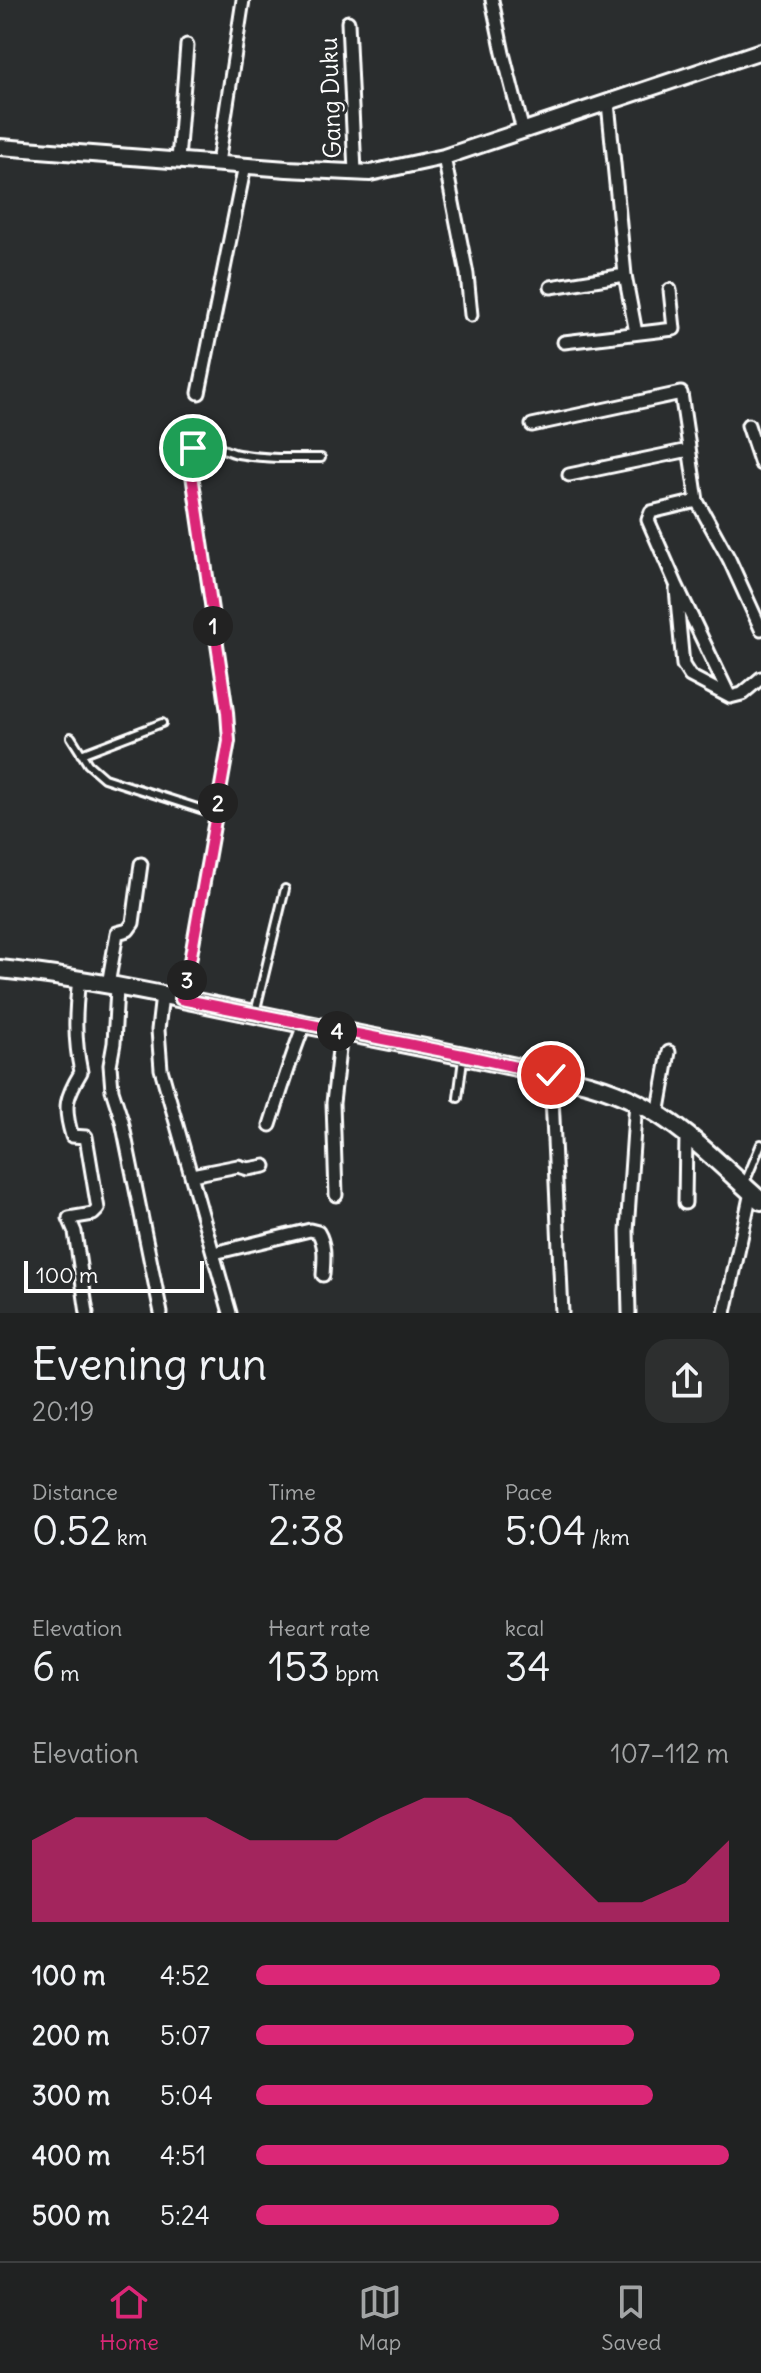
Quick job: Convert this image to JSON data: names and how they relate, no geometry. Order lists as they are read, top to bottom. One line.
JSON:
{"streets":{"street":["Gang Duku"]},"scale_bar":"100 m","page":{"pins":["1","2","3","4"],"scale":"100 m","heading":["Evening run","20:19"],"stats":[["Distance","0.52 km"],["Time","2:38"],["Pace","5:04 /km"],["Elevation","6 m"],["Heart rate","153 bpm"],["kcal","34"]],"chart":["Elevation","107–112 m"],"list":[{"name":"100 m","note":"4:52"},{"name":"200 m","note":"5:07"},{"name":"300 m","note":"5:04"},{"name":"400 m","note":"4:51"},{"name":"500 m","note":"5:24"}],"tabs":["Home","Map","Saved"]}}
